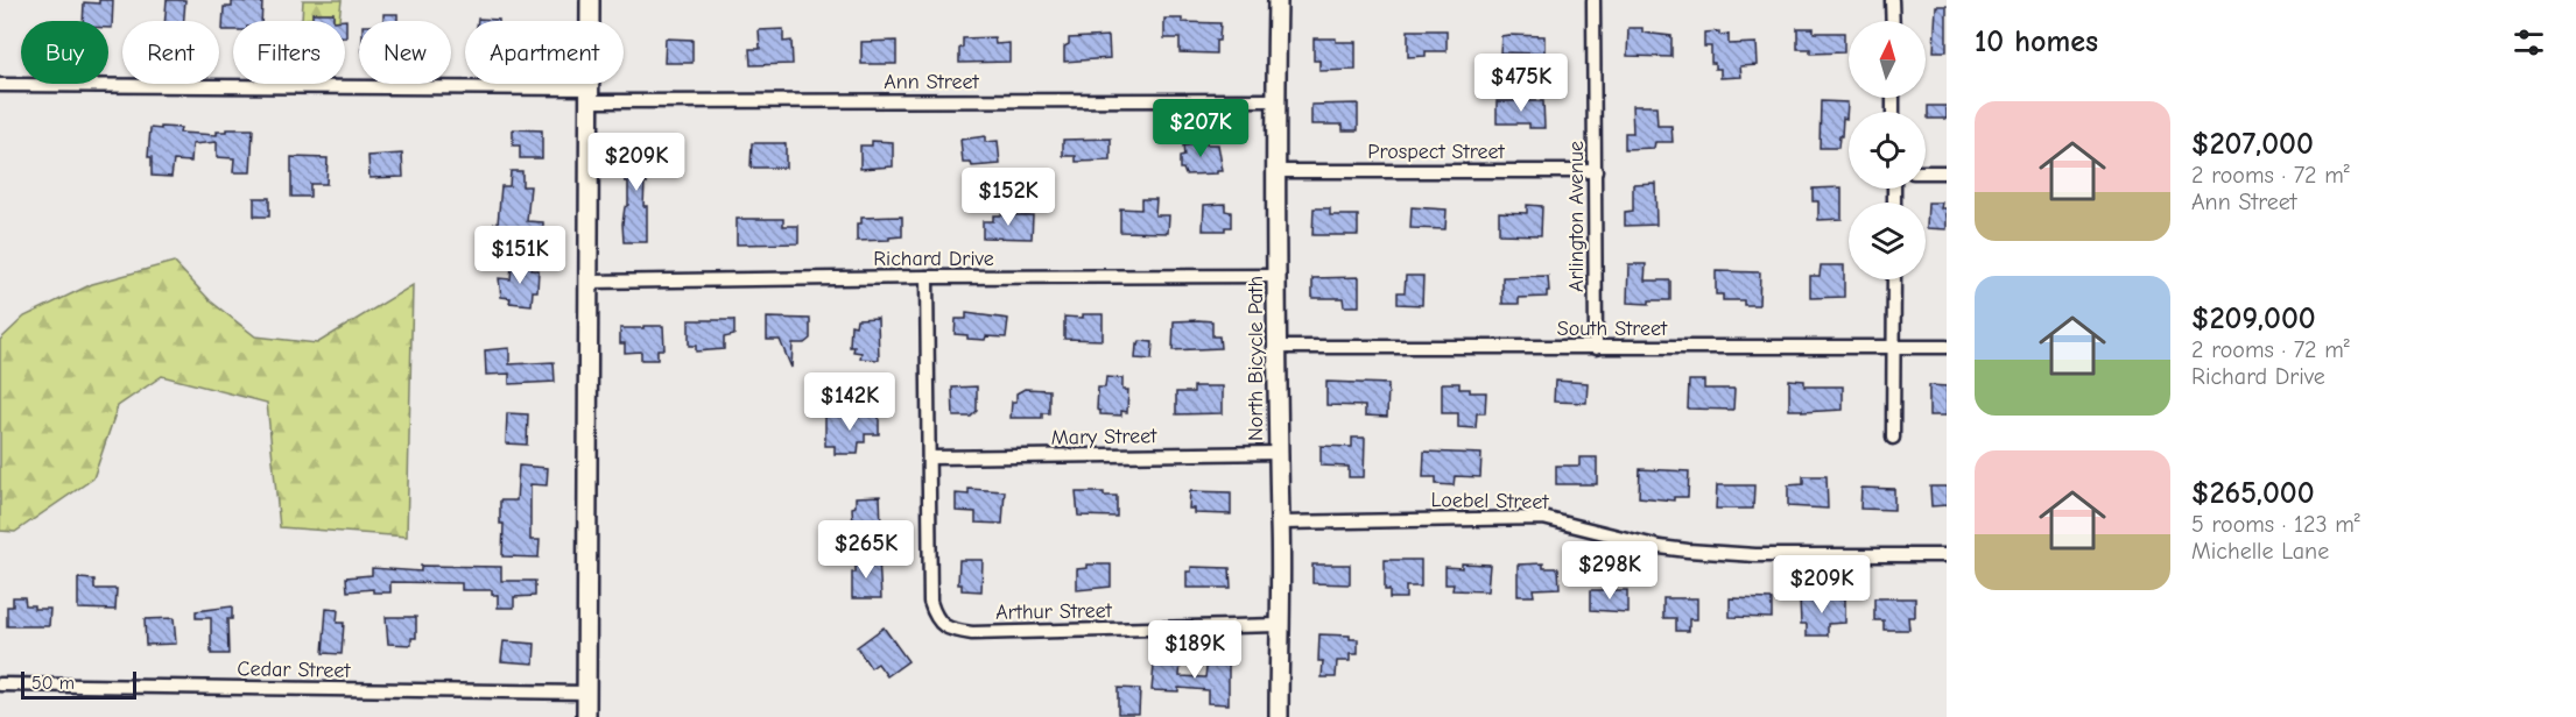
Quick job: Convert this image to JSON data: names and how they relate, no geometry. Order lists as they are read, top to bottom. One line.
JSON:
{"streets":{"street":["Ann Street","Prospect Street","Arlington Avenue","Richard Drive","South Street","North Bicycle Path","Mary Street","Loebel Street","Arthur Street","Cedar Street"]},"crossings":[["Ann Street","North Bicycle Path"],["Prospect Street","Arlington Avenue"],["Prospect Street","North Bicycle Path"],["Arlington Avenue","South Street"],["Richard Drive","North Bicycle Path"],["South Street","North Bicycle Path"],["North Bicycle Path","Mary Street"],["North Bicycle Path","Loebel Street"],["North Bicycle Path","Arthur Street"],["Mary Street","Arthur Street"]],"scale_bar":"50 m","north":"top","page":{"heading":"10 homes","chip":["Buy","Rent","Filters","New","Apartment"],"price":["$475K","$207K","$209K","$152K","$151K","$142K","$265K","$298K","$209K","$189K"],"list":[{"name":"$207,000","note":"2 rooms · 72 m² · Ann Street"},{"name":"$209,000","note":"2 rooms · 72 m² · Richard Drive"},{"name":"$265,000","note":"5 rooms · 123 m² · Michelle Lane"}],"scale":"50 m"}}
